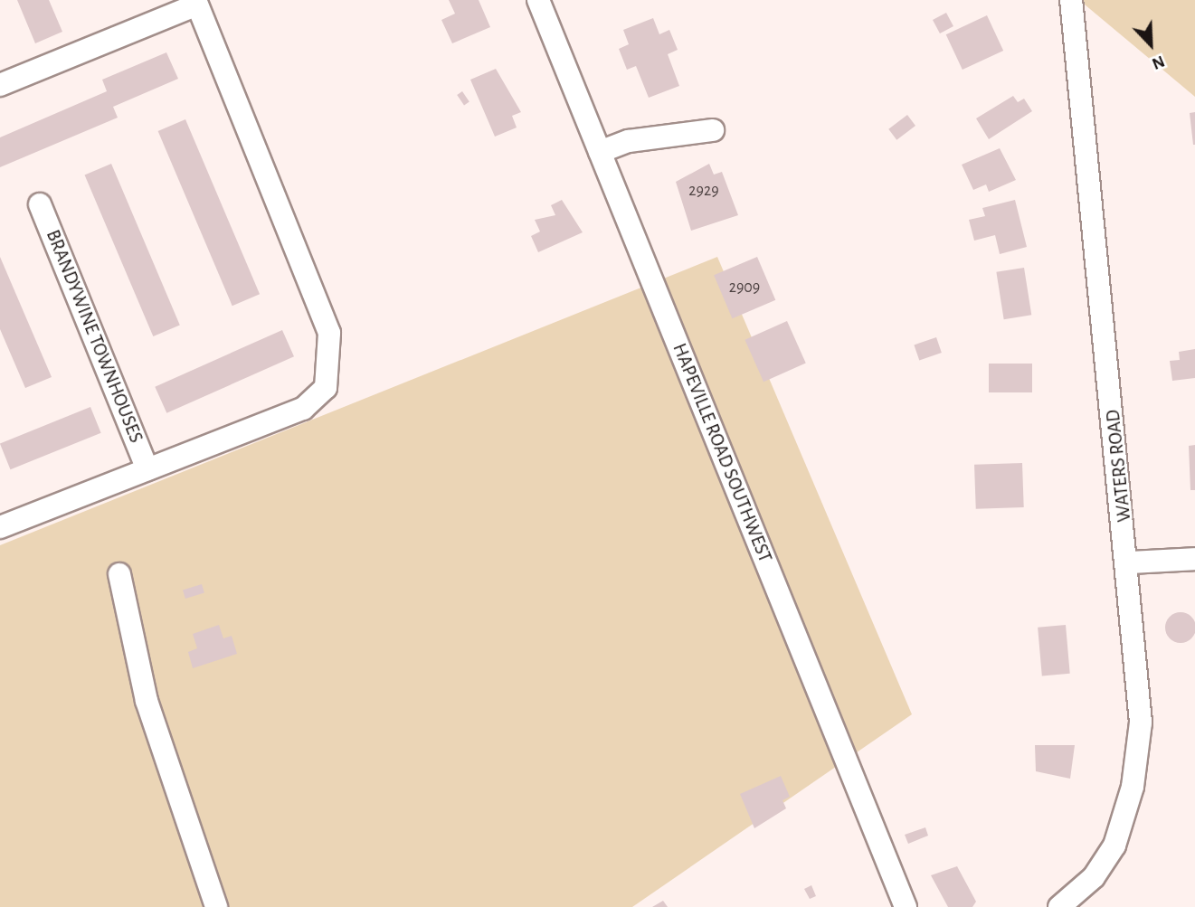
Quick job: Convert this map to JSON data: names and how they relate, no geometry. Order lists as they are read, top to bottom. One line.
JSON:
{"streets":{"street":["BRANDYWINE TOWNHOUSES","HAPEVILLE ROAD SOUTHWEST","WATERS ROAD"]},"house_numbers":["2929","2909"],"north":"bottom right"}
